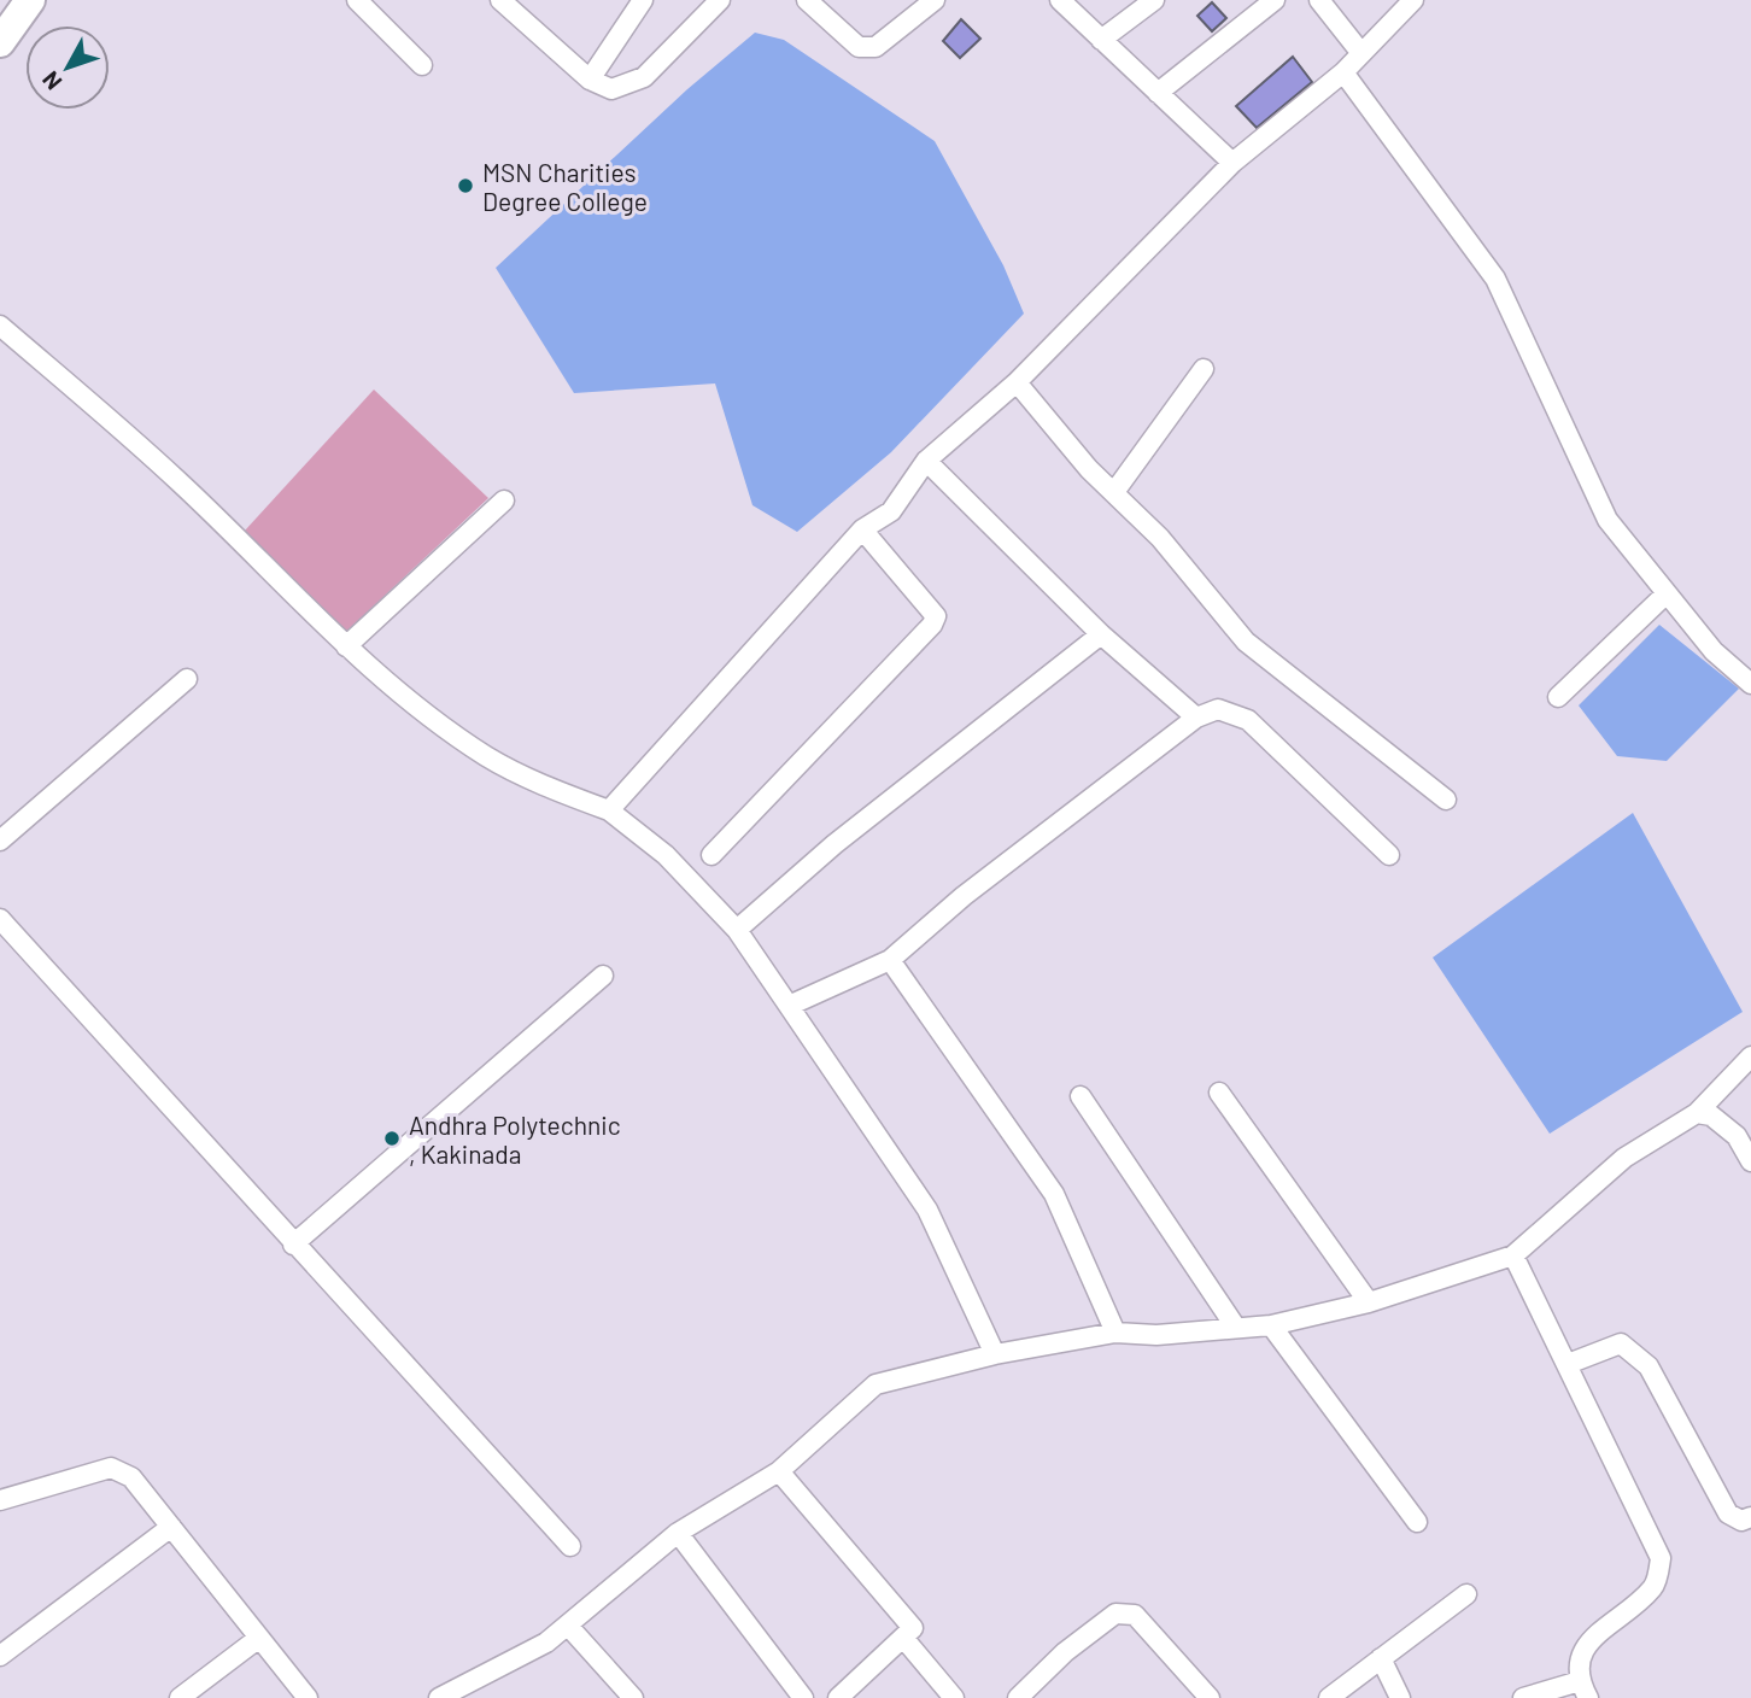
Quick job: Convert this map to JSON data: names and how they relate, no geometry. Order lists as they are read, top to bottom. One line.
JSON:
{"places":["MSN Charities Degree College","Andhra Polytechnic , Kakinada"],"north":"bottom left"}
